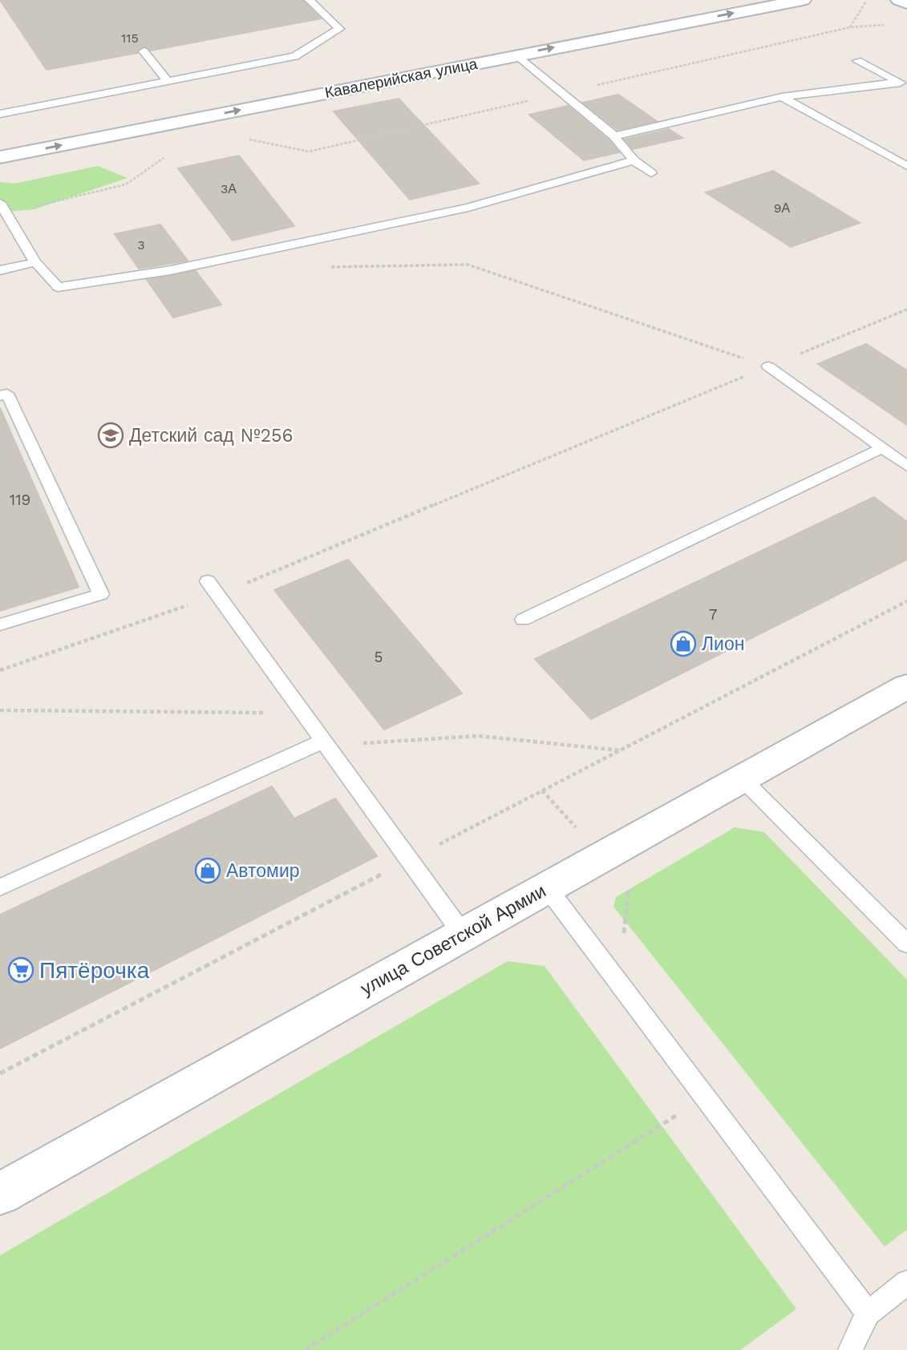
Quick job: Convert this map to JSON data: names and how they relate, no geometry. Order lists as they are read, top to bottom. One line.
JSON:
{"streets":{"street":["Кавалерийская улица","улица Советской Армии"]},"one_way":["Кавалерийская улица"],"places":{"school or university":["Детский сад №256"],"shop":["Лион","Автомир"],"supermarket":["Пятёрочка"]},"house_numbers":["115","3А","9А","3","119","7","5"]}
